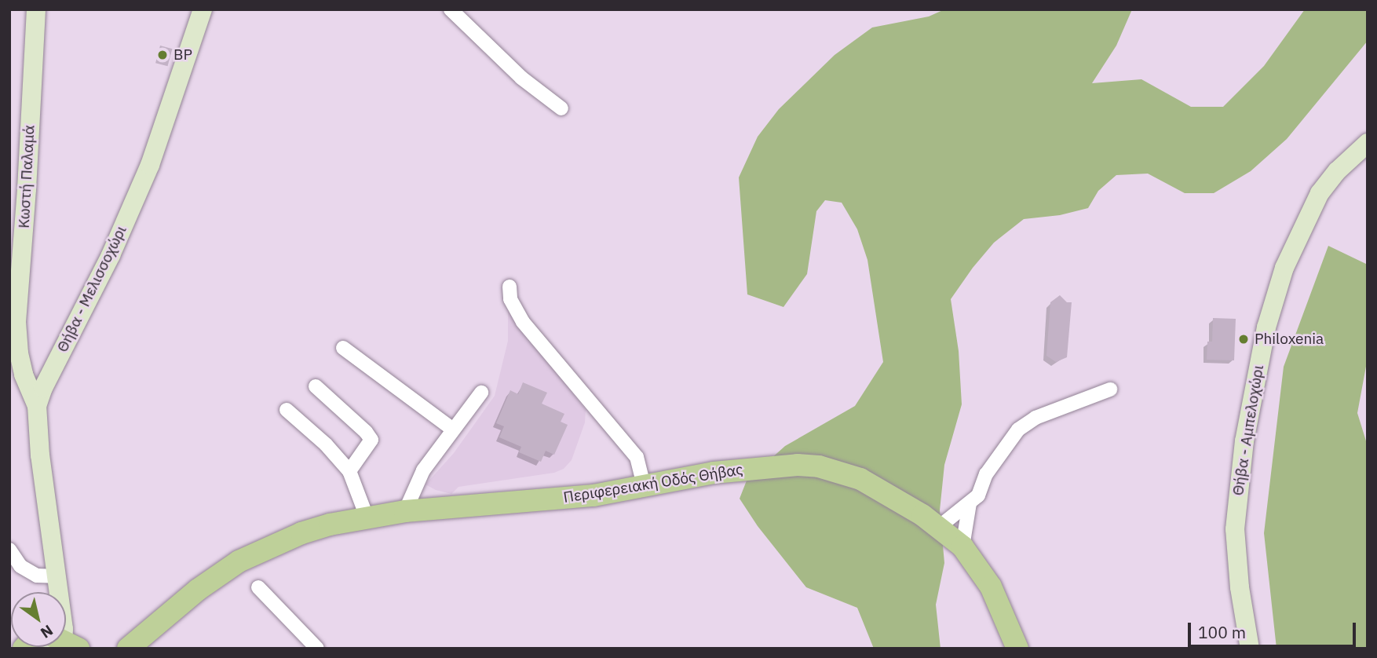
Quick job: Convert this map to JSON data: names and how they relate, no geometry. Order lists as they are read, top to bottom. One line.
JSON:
{"streets":{"main road":["Περιφερειακή Οδός Θήβας"],"street":["Κωστή Παλαμά","Θήβα - Μελισσοχώρι","Θήβα - Αμπελοχώρι"]},"crossings":[["Κωστή Παλαμά","Θήβα - Μελισσοχώρι"]],"places":["BP","Philoxenia"],"scale_bar":"100 m","north":"bottom right"}
